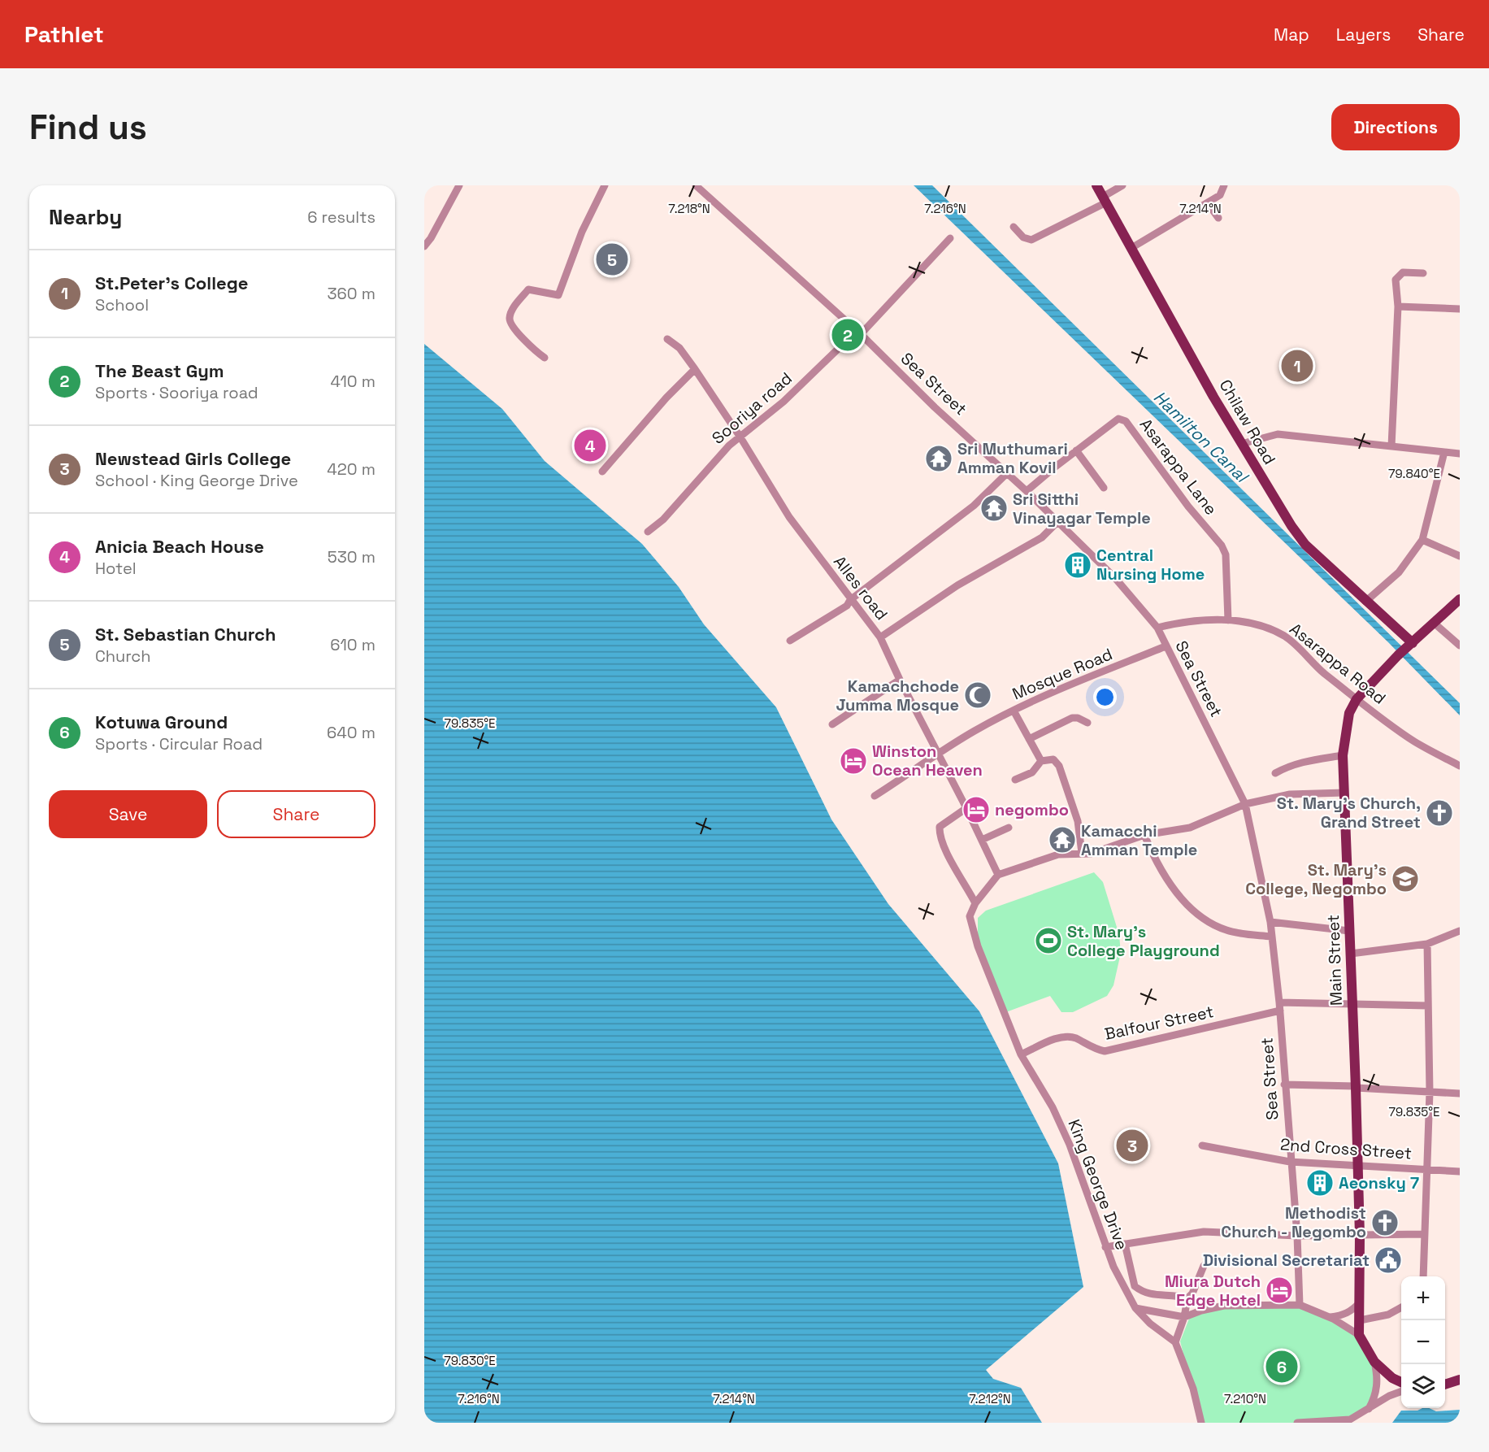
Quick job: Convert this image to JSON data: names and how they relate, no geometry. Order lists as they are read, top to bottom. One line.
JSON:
{"streets":{"main road":["Chilaw Road","Main Street"],"street":["Sea Street","Sooriya road","Asarappa Lane","Alles road","Asarappa Road","Mosque Road","Balfour Street","2nd Cross Street","King George Drive"]},"crossings":[["Sea Street","Sooriya road"],["Sea Street","Asarappa Lane"],["Sea Street","Asarappa Road"],["Sea Street","Mosque Road"],["Sea Street","Balfour Street"],["Sea Street","2nd Cross Street"],["Sooriya road","Alles road"],["Chilaw Road","Main Street"],["Asarappa Lane","Asarappa Road"],["Alles road","Mosque Road"],["Asarappa Road","Main Street"],["Main Street","Balfour Street"],["Main Street","2nd Cross Street"],["Balfour Street","King George Drive"]],"water":["Hamilton Canal"],"places":{"temple":["Sri Muthumari Amman Kovil","Sri Sitthi Vinayagar Temple","Kamacchi Amman Temple"],"building":["Central Nursing Home","Aeonsky 7"],"mosque":["Kamachchode Jumma Mosque"],"hotel":["Winston Ocean Heaven","negombo","Miura Dutch Edge Hotel"],"church":["St. Mary's Church, Grand Street","Methodist Church - Negombo"],"school or university":["St. Mary's College, Negombo"],"sports":["St. Mary's College Playground"],"public building":["Divisional Secretariat"]},"page":{"header":"Pathlet","nav":["Map","Layers","Share"],"buttons":["Directions",["Save","Share"]],"title":"Find us","heading":["Nearby","6 results"],"pins":["5","2","1","4","3","6"],"list":[{"mark":"1","name":"St.Peter's College","note":"School","value":"360 m"},{"mark":"2","name":"The Beast Gym","note":"Sports · Sooriya road","value":"410 m"},{"mark":"3","name":"Newstead Girls College","note":"School · King George Drive","value":"420 m"},{"mark":"4","name":"Anicia Beach House","note":"Hotel","value":"530 m"},{"mark":"5","name":"St. Sebastian Church","note":"Church","value":"610 m"},{"mark":"6","name":"Kotuwa Ground","note":"Sports · Circular Road","value":"640 m"}],"map_buttons":["+","−"]},"coordinates":["7.218°N","7.216°N","7.214°N","79.840°E","79.835°E","79.830°E","7.212°N","7.210°N"]}
